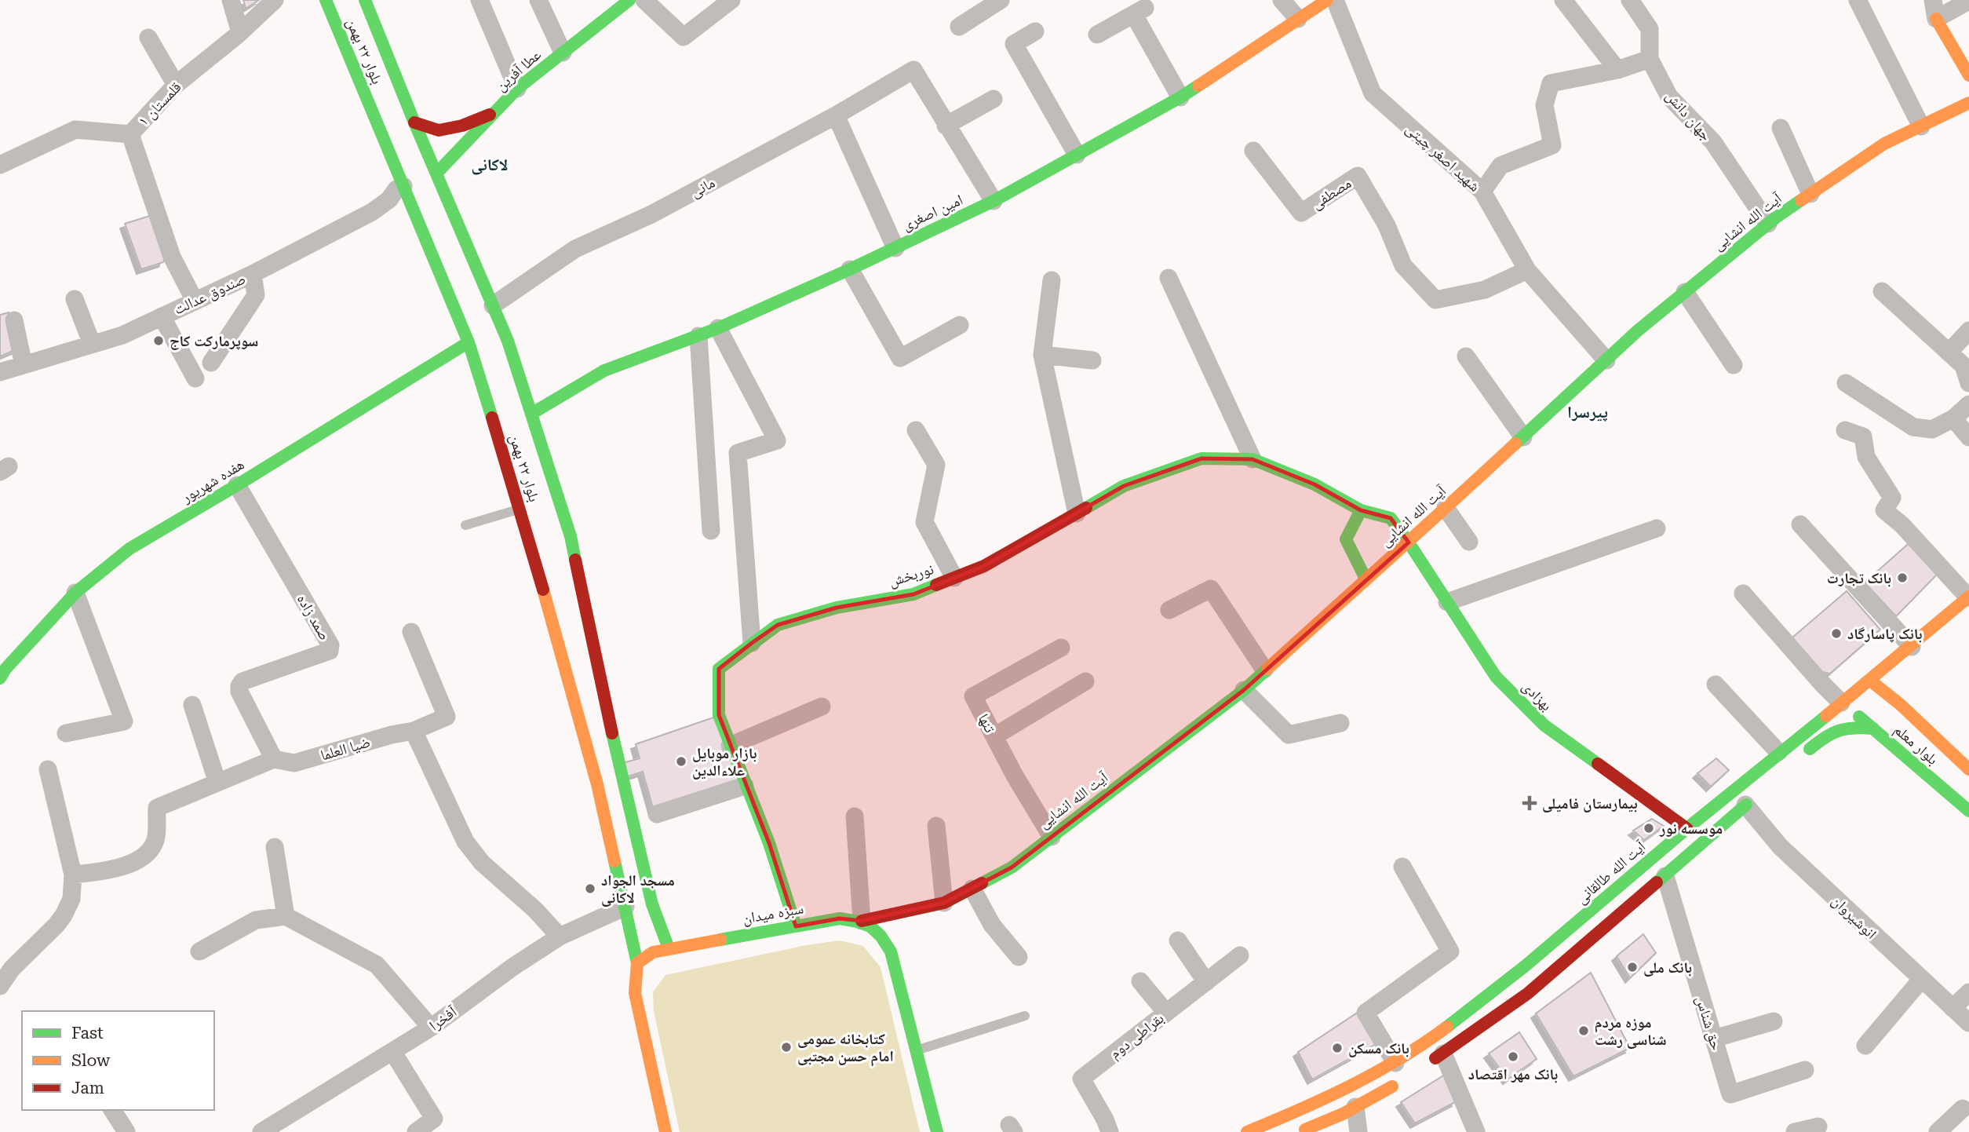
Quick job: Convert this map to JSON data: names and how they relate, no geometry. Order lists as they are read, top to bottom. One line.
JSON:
{"streets":{"main road":["بلوار ۲۲ بهمن","عطا آفرین","امین اصغری","آیت الله انشایی","هفده شهریور","نوربخش","بهزادی","بلوار معلم","آیت الله طالقانی","سبزه میدان"],"street":["قلمستان ۱","جهان دانش","شهید اصغر چیتی","مانی","مصطفی","صندوق عدالت","صمد زاده","تنها","ضیا العلما","انوشیروان","آفخرا","حق شناس","بقراطی دوم"]},"crossings":[["بلوار ۲۲ بهمن","عطا آفرین"],["بلوار ۲۲ بهمن","مانی"],["بلوار ۲۲ بهمن","امین اصغری"],["بلوار ۲۲ بهمن","صندوق عدالت"],["بلوار ۲۲ بهمن","هفده شهریور"],["بلوار ۲۲ بهمن","سبزه میدان"],["بلوار ۲۲ بهمن","آفخرا"],["قلمستان ۱","صندوق عدالت"],["جهان دانش","آیت الله انشایی"],["شهید اصغر چیتی","مصطفی"],["شهید اصغر چیتی","آیت الله انشایی"],["آیت الله انشایی","نوربخش"],["آیت الله انشایی","بهزادی"],["آیت الله انشایی","تنها"],["آیت الله انشایی","سبزه میدان"],["هفده شهریور","صمد زاده"],["نوربخش","بهزادی"],["نوربخش","سبزه میدان"],["صمد زاده","ضیا العلما"],["بهزادی","آیت الله طالقانی"],["بلوار معلم","آیت الله طالقانی"]],"districts":["لاکانی","پیرسرا"],"places":{"other":["سوپرمارکت کاج","بانک تجارت","بانک پاسارگاد","بازار موبایل علاءالدین","موسسه نور","مسجد الجواد لاکانی","بانک ملی","موزه مردم شناسی رشت","کتابخانه عمومی امام حسن مجتبی","بانک مسکن","بانک مهر اقتصاد"],"health":["بیمارستان فامیلی"]},"legend":["Fast","Slow","Jam"]}
